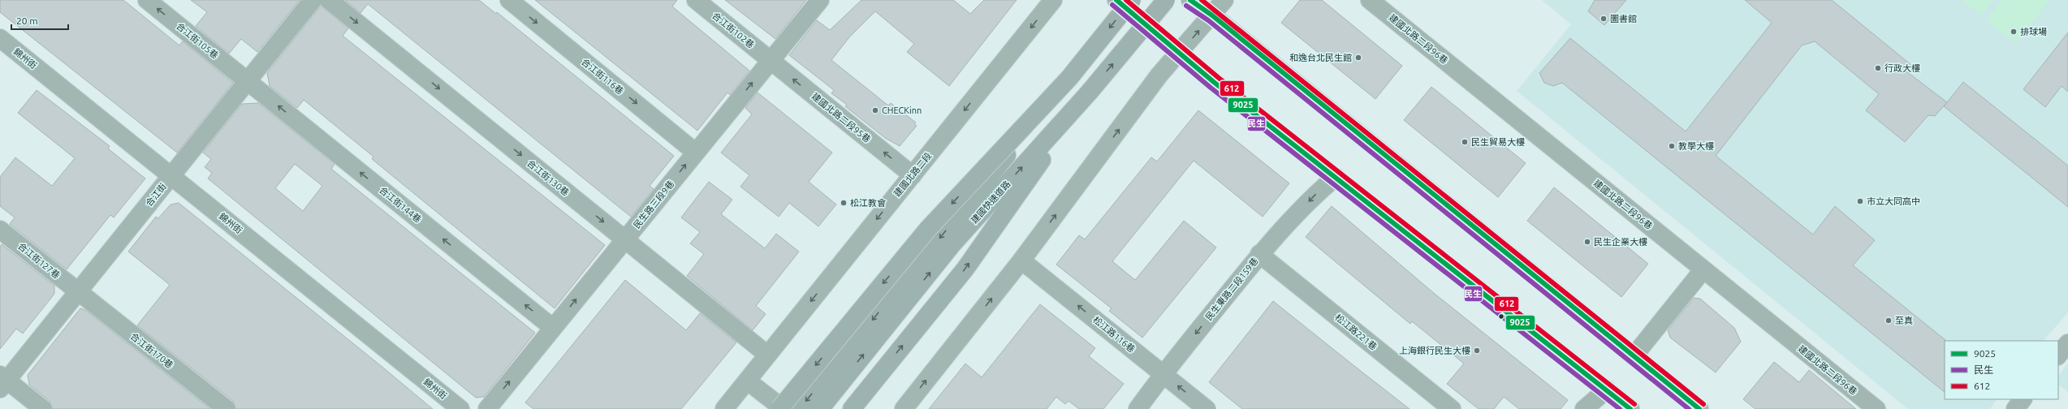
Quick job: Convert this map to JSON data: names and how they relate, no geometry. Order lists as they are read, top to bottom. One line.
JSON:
{"streets":{"highway":["建國快速道路"],"street":["合江街102巷","建國北路二段96巷","合江街105巷","錦州街","合江街116巷","建國北路二段95巷","建國北路二段","合江街130巷","合江街","合江街144巷","民生路三段9巷","合江街127巷","民生東路二段159巷","松江路221巷","松江路116巷","合江街170巷"]},"crossings":[["合江街102巷","建國北路二段95巷"],["合江街102巷","民生路三段9巷"],["合江街105巷","合江街"],["合江街105巷","合江街144巷"],["錦州街","合江街"],["合江街116巷","民生路三段9巷"],["建國北路二段95巷","建國北路二段"],["建國北路二段95巷","民生路三段9巷"],["建國北路二段","合江街130巷"],["合江街130巷","民生路三段9巷"],["合江街","合江街144巷"],["合江街","合江街127巷"],["合江街","合江街170巷"],["合江街144巷","民生路三段9巷"],["合江街127巷","合江街170巷"],["民生東路二段159巷","松江路221巷"],["民生東路二段159巷","松江路116巷"]],"one_way":["合江街105巷","合江街116巷","建國北路二段95巷","合江街130巷","合江街144巷","民生路三段9巷","民生東路二段159巷","松江路116巷"],"places":["圖書館","排球場","和逸台北民生館","行政大樓","CHECKinn","民生貿易大樓","教學大樓","市立大同高中","松江教會","民生企業大樓","至真","上海銀行民生大樓"],"lines":["transit line 9025","transit line 612","transit line 民生"],"legend":["9025","民生","612"],"scale_bar":"20 m"}
